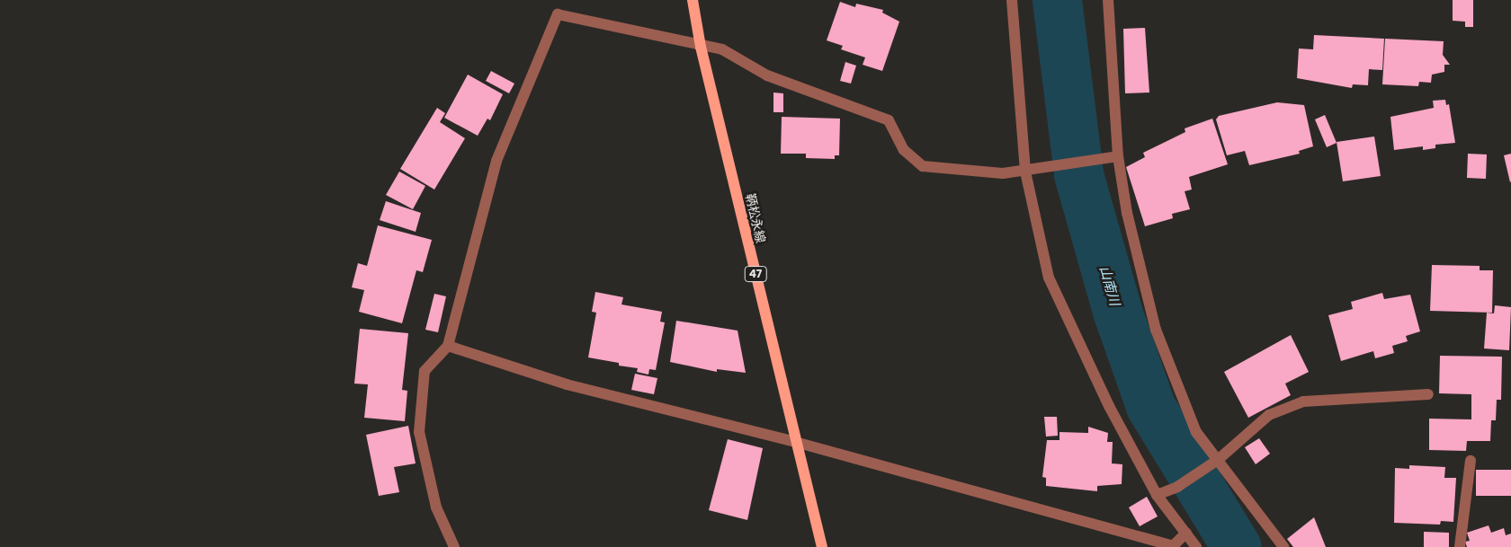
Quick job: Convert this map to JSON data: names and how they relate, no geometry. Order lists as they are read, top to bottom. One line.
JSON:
{"streets":{"main road":["鞆松永線","47"]},"water":["山南川"]}
